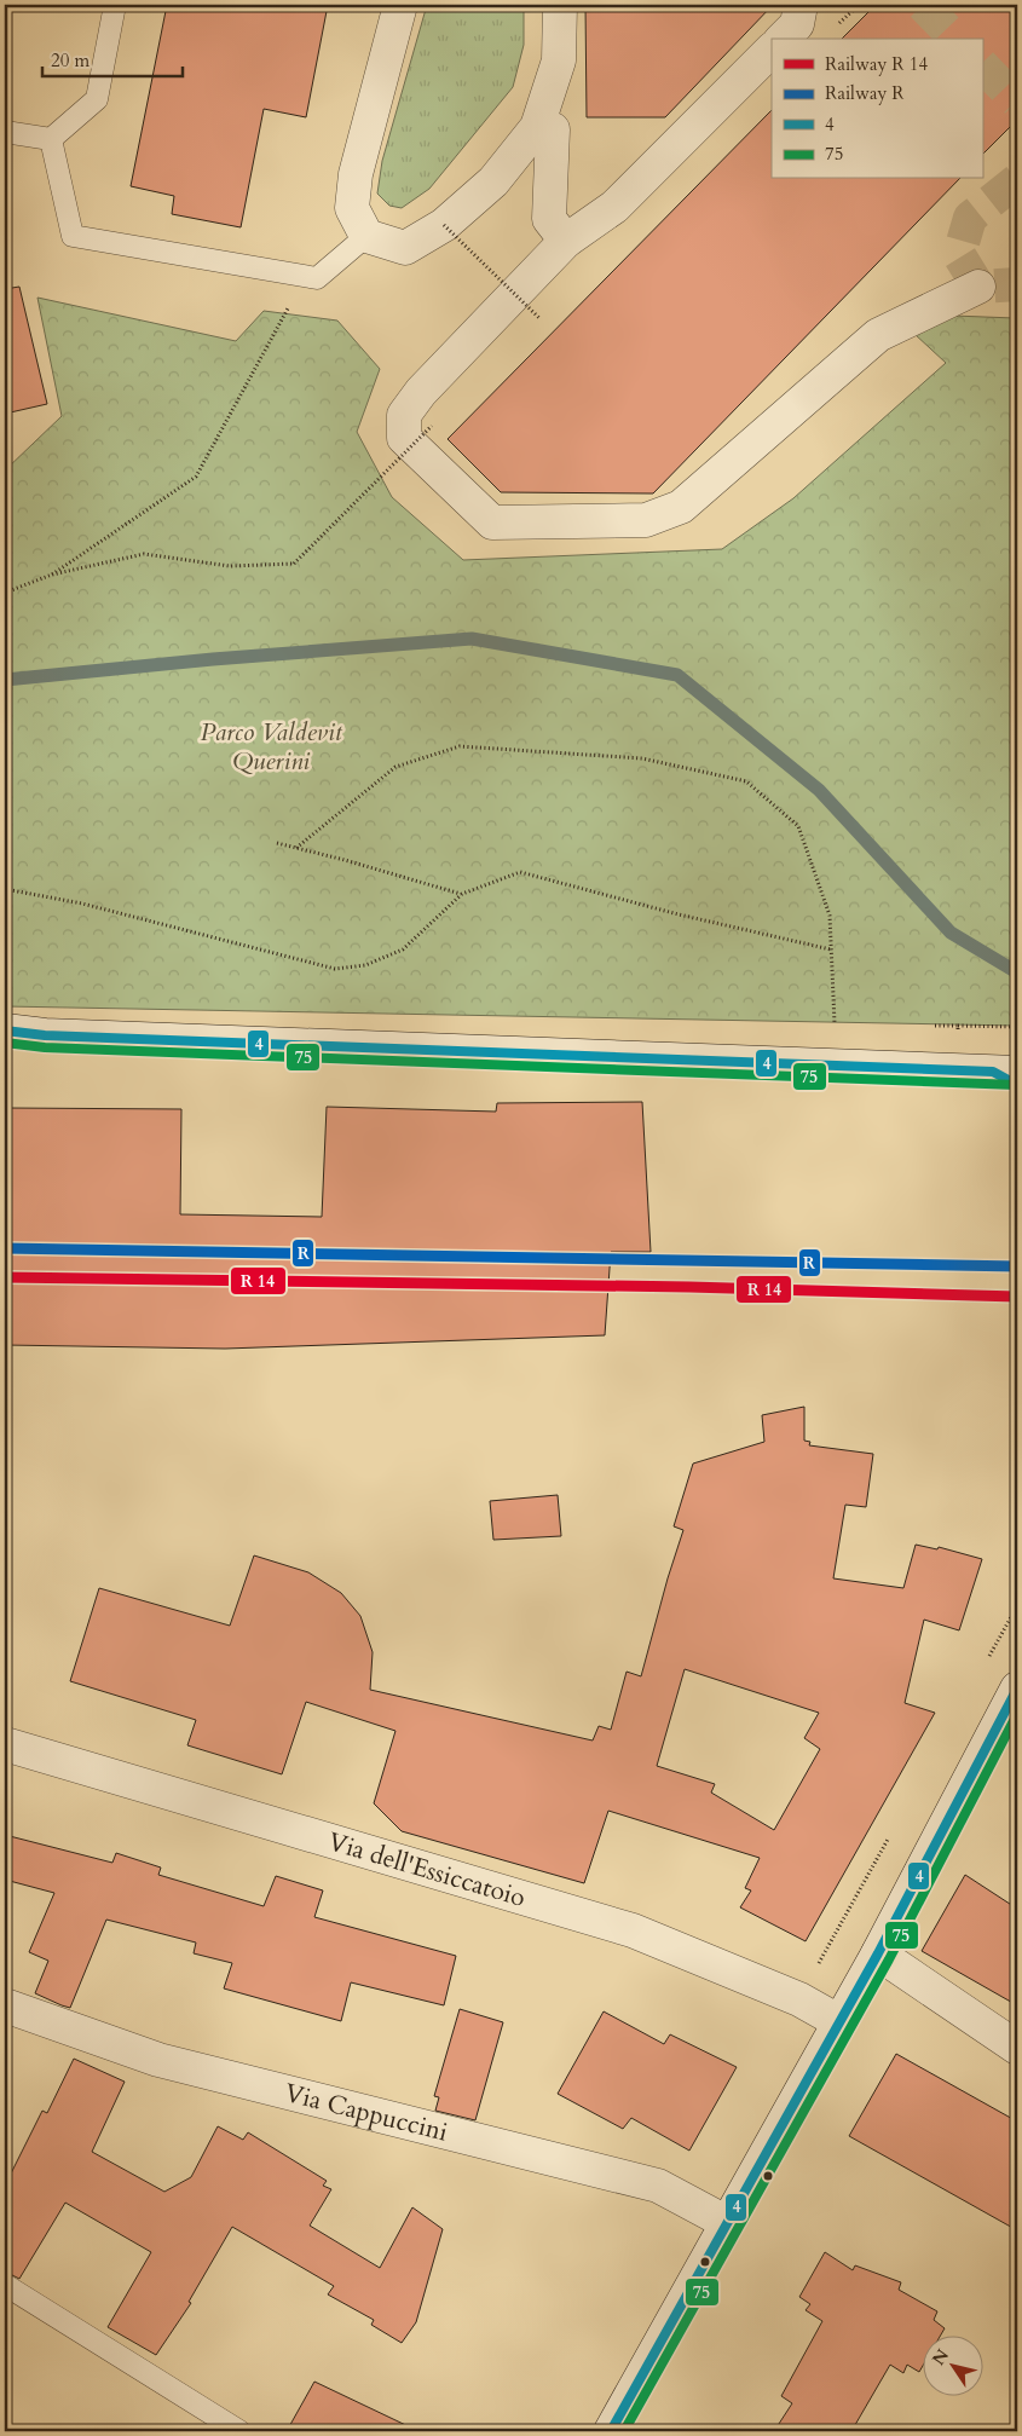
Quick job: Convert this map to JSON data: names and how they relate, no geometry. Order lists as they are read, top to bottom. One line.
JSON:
{"streets":{"street":["Via dell'Essiccatoio","Via Cappuccini"]},"parks":["Parco Valdevit Querini"],"lines":["transit line 4","transit line 75","rail line R"],"legend":["Railway R 14","Railway R","4","75"],"scale_bar":"20 m","north":"top left"}
